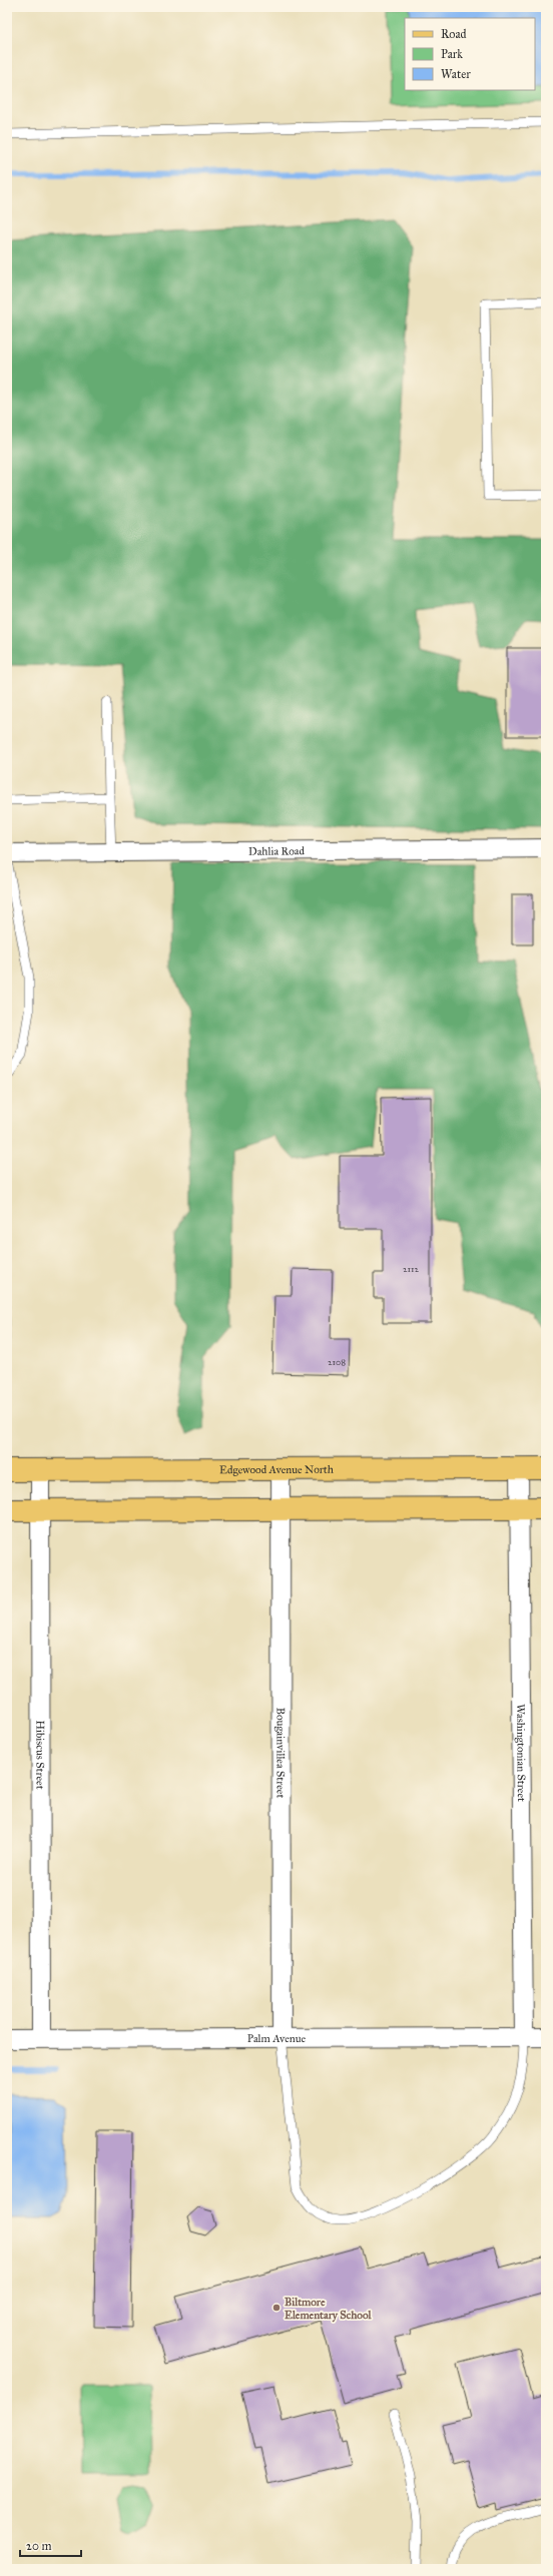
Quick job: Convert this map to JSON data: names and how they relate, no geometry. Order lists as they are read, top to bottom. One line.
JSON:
{"streets":{"main road":["Edgewood Avenue North"],"street":["Dahlia Road","Bougainvillea Street","Washingtonian Street","Hibiscus Street","Palm Avenue"]},"crossings":[["Edgewood Avenue North","Bougainvillea Street"],["Edgewood Avenue North","Washingtonian Street"],["Edgewood Avenue North","Hibiscus Street"],["Bougainvillea Street","Palm Avenue"],["Washingtonian Street","Palm Avenue"],["Hibiscus Street","Palm Avenue"]],"places":["Biltmore Elementary School"],"house_numbers":["2112","2108"],"legend":["Road","Park","Water"],"scale_bar":"20 m"}
